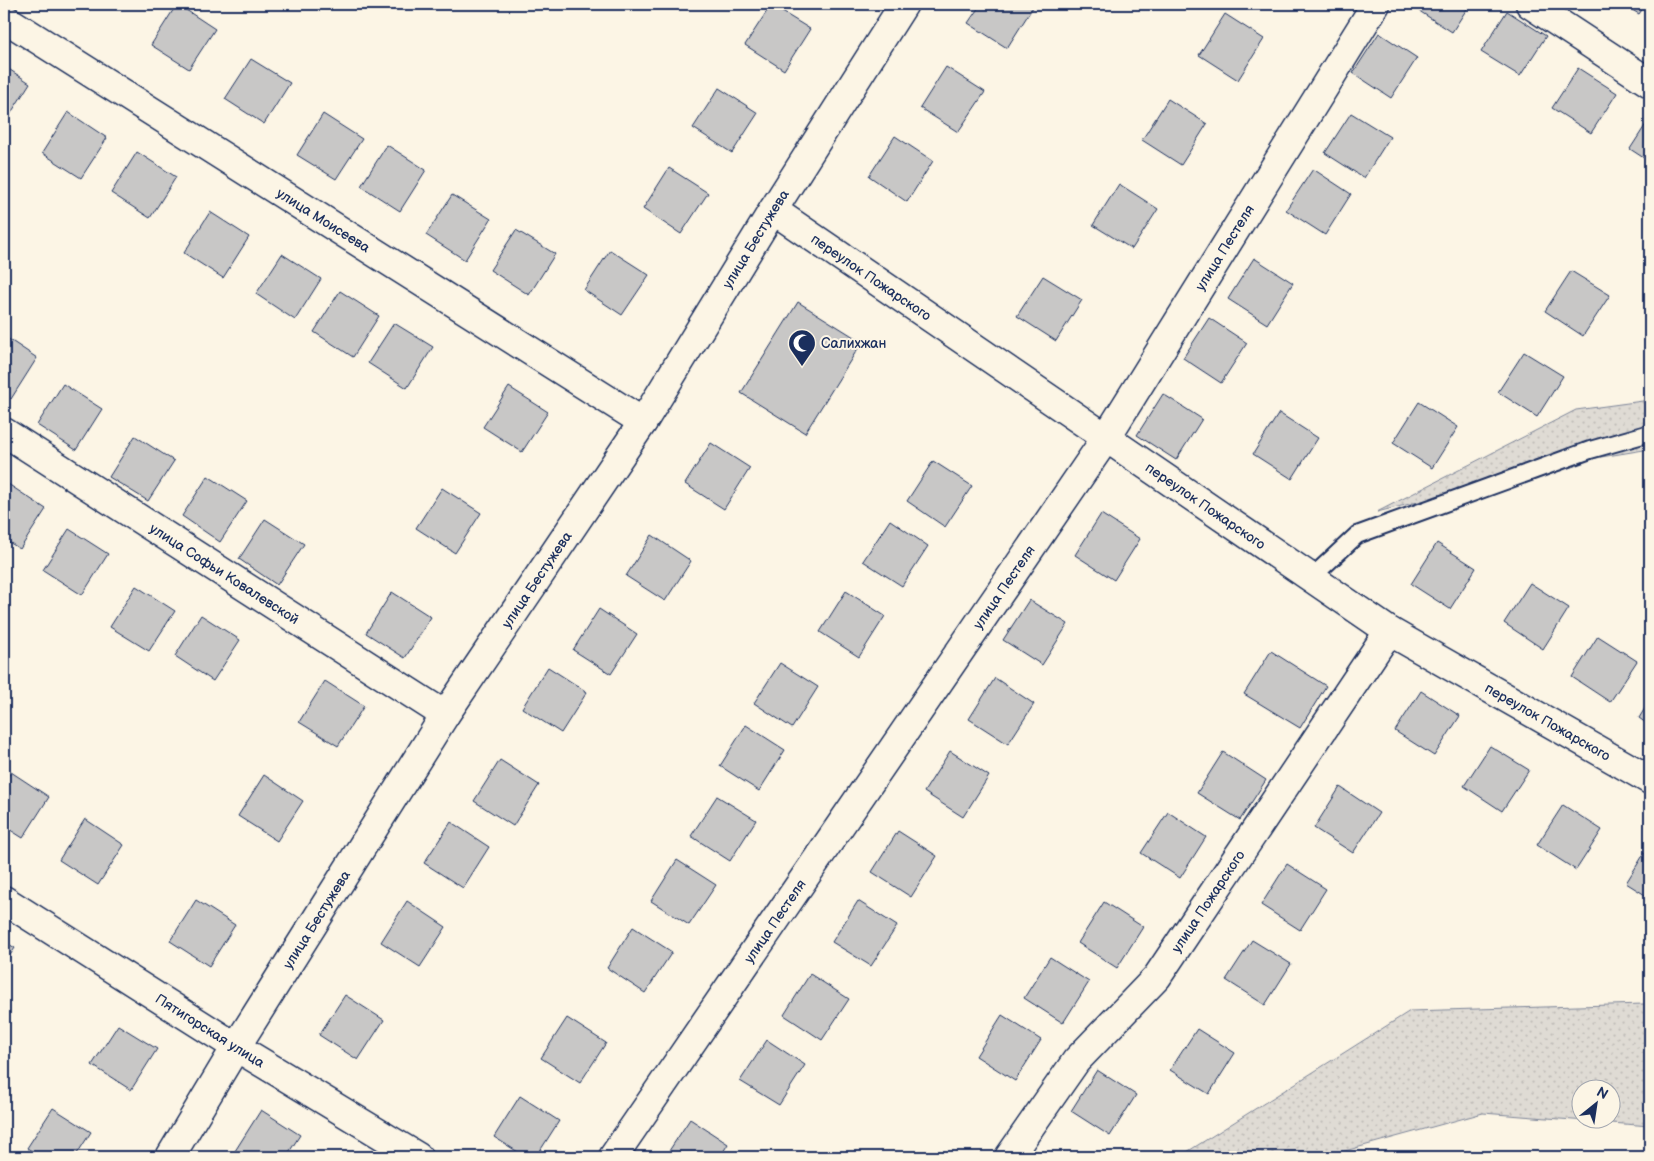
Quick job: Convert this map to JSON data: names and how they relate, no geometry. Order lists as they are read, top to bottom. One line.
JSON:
{"streets":{"street":["улица Моисеева","улица Бестужева","улица Пестеля","переулок Пожарского","улица Софьи Ковалевской","улица Пожарского","Пятигорская улица"]},"crossings":[["улица Моисеева","улица Бестужева"],["улица Бестужева","переулок Пожарского"],["улица Бестужева","улица Софьи Ковалевской"],["улица Бестужева","Пятигорская улица"],["улица Пестеля","переулок Пожарского"],["переулок Пожарского","улица Пожарского"]],"places":{"mosque":["Салихжан"]},"north":"top right"}
